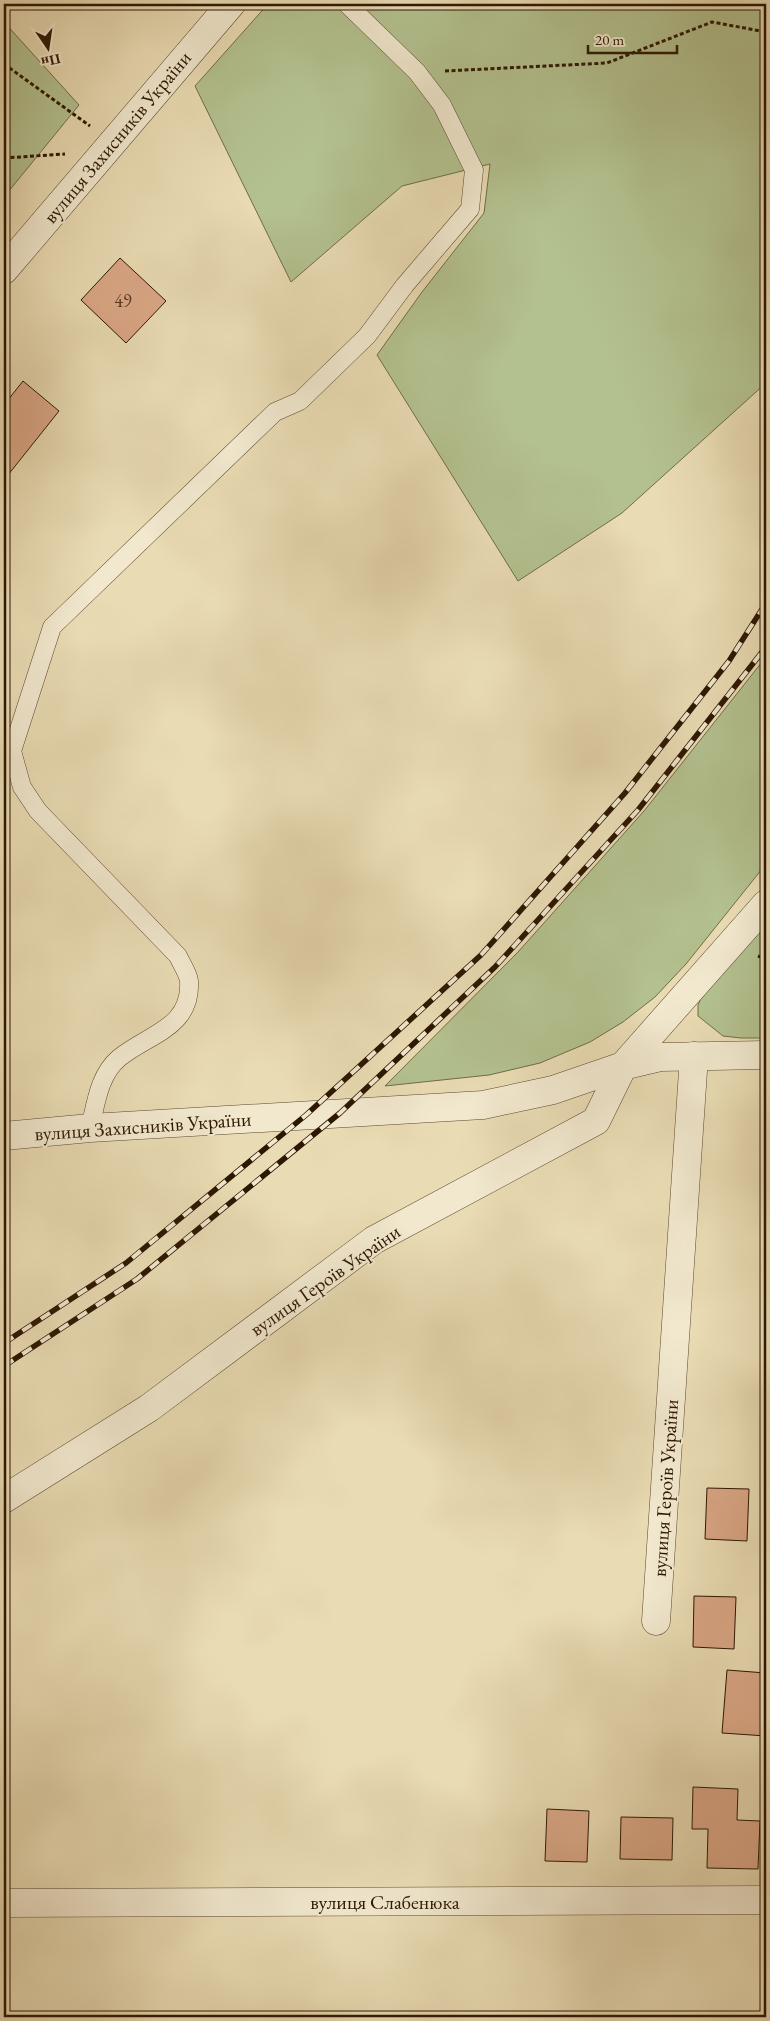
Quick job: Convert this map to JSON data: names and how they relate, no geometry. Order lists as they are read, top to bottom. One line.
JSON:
{"streets":{"street":["вулиця Захисників України","вулиця Героїв України","вулиця Слабенюка"]},"crossings":[["вулиця Захисників України","вулиця Героїв України"]],"house_numbers":["49"],"scale_bar":"20 m","north":"bottom"}
